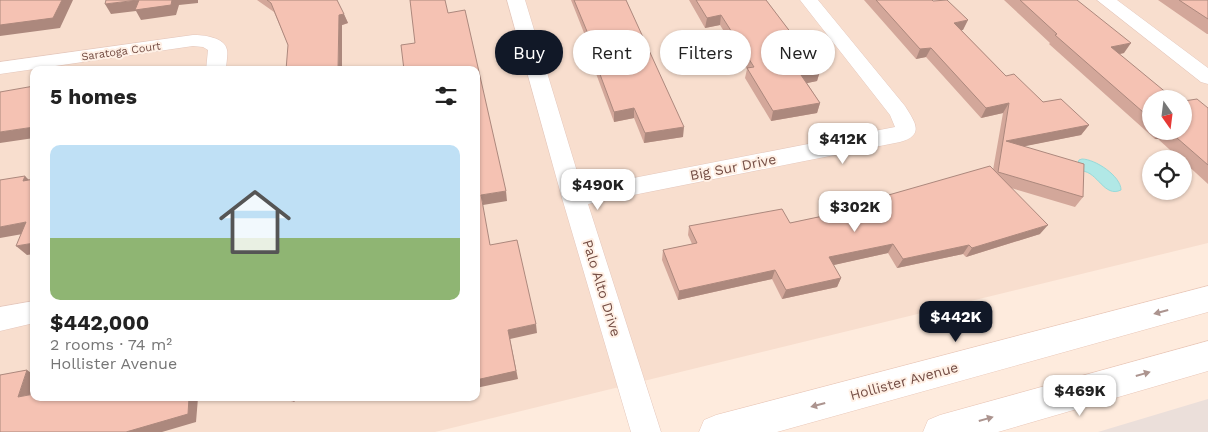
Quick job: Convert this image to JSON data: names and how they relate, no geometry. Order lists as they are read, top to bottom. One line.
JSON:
{"streets":{"main road":["Hollister Avenue"],"street":["Saratoga Court","Big Sur Drive","Palo Alto Drive"]},"crossings":[["Big Sur Drive","Palo Alto Drive"]],"north":"bottom","page":{"chip":["Buy","Rent","Filters","New"],"heading":"5 homes","price":["$412K","$490K","$302K","$442K","$469K"],"list":[{"name":"$442,000","note":"2 rooms · 74 m² · Hollister Avenue"}]}}
